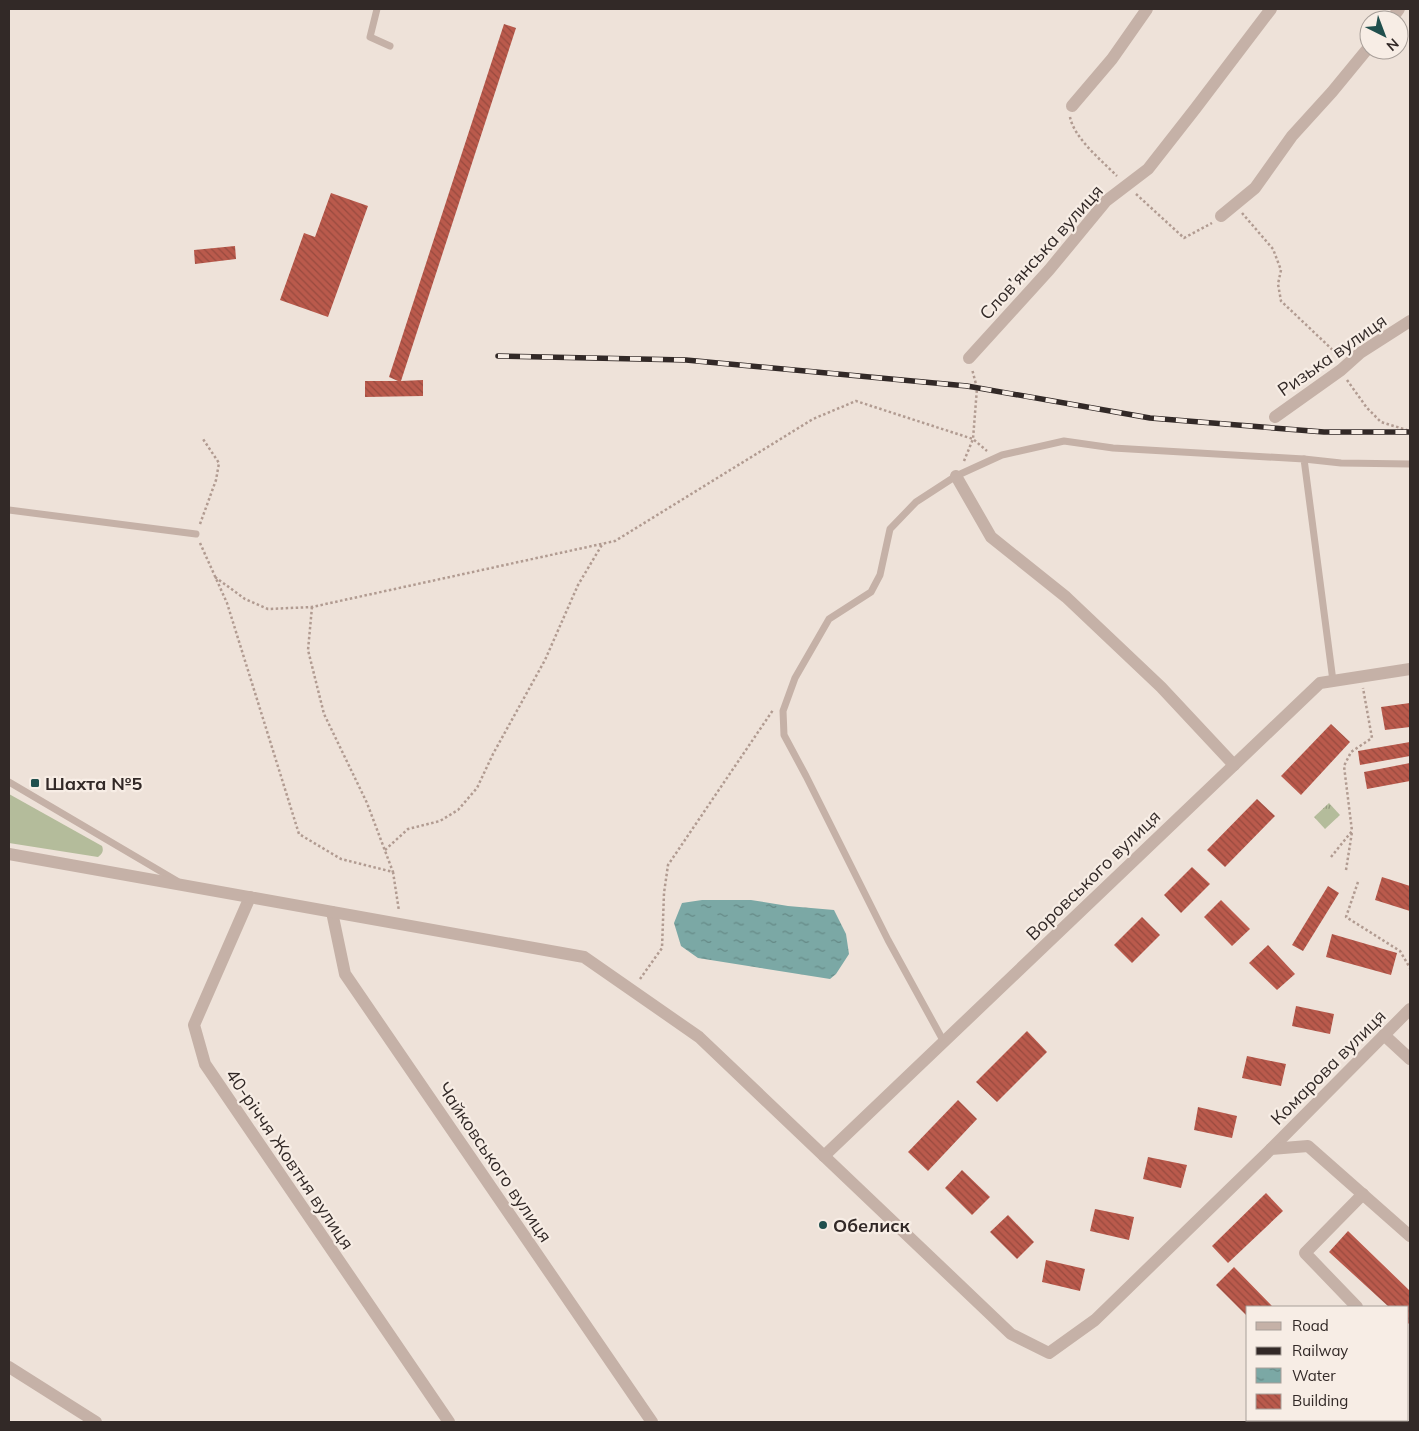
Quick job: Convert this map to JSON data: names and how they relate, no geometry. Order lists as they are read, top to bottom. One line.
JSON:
{"streets":{"street":["Слов’янська вулиця","Ризька вулиця","Воровського вулиця","Комарова вулиця","40-річчя Жовтня вулиця","Чайковського вулиця"]},"crossings":[["Воровського вулиця","Комарова вулиця"]],"places":{"transit":["Шахта №5"],"other":["Обелиск"]},"legend":["Road","Railway","Water","Building"],"north":"bottom right"}
